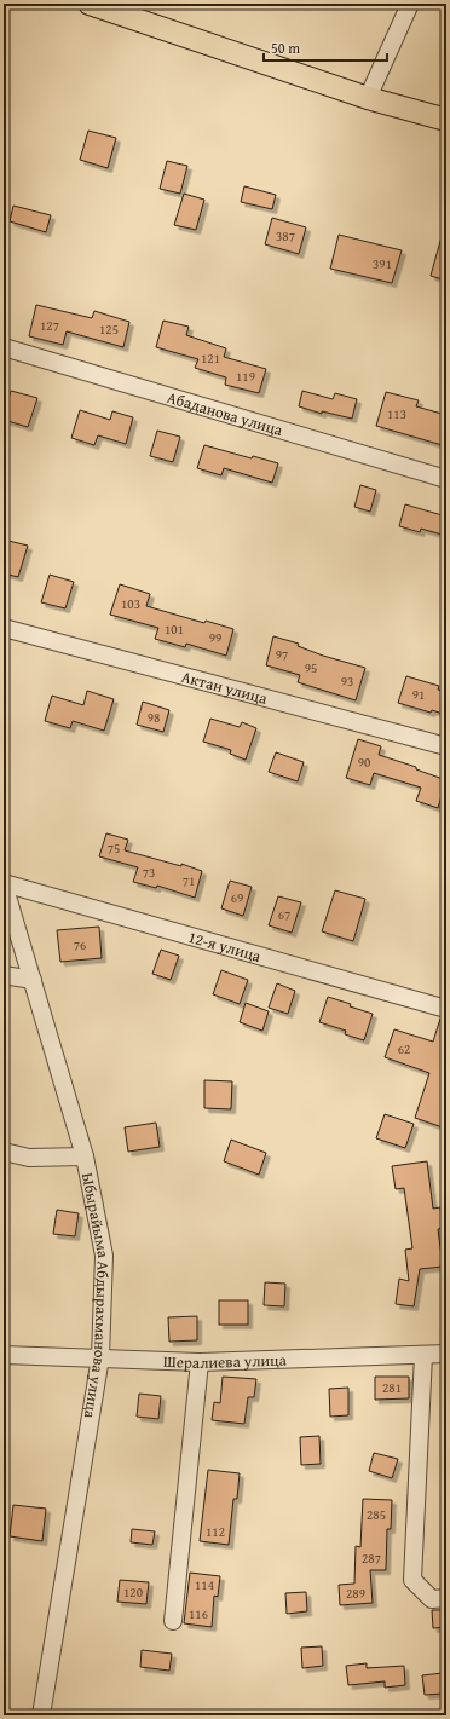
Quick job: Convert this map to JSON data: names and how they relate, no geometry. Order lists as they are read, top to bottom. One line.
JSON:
{"streets":{"street":["Абаданова улица","Актан улица","12-я улица","Ыбырайыма Абдырахманова улица","Шералиева улица"]},"crossings":[["12-я улица","Ыбырайыма Абдырахманова улица"],["Ыбырайыма Абдырахманова улица","Шералиева улица"]],"house_numbers":["387","391","127","125","121","119","113","103","101","99","97","95","93","91","98","90","75","73","71","69","67","76","62","281","285","112","287","114","120","289","116"],"scale_bar":"50 m"}
